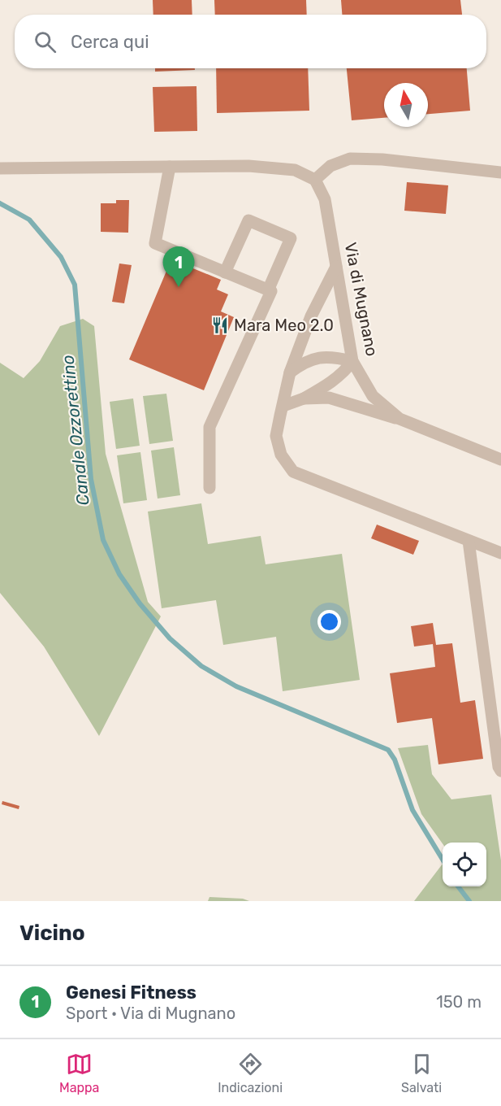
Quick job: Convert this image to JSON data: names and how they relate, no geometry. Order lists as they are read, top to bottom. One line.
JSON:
{"streets":{"street":["Via di Mugnano"]},"water":["Canale Ozzorettino"],"places":{"restaurant":["Mara Meo 2.0"]},"north":"top","page":{"search":"Cerca qui","pins":"1","heading":"Vicino","list":[{"mark":"1","name":"Genesi Fitness","note":"Sport · Via di Mugnano","value":"150 m"}],"nav":["Mappa","Indicazioni","Salvati"]}}
